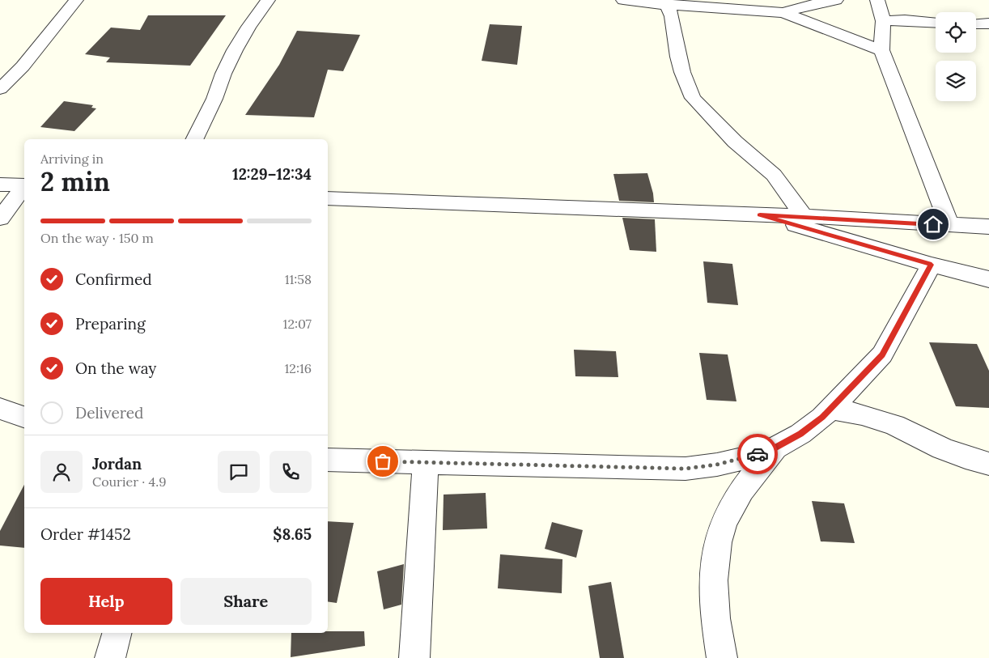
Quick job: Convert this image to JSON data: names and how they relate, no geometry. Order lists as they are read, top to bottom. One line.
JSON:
{"page":{"heading":["2 min","Arriving in","12:29–12:34"],"panel":["Jordan","Courier · 4.9","Order #1452","$8.65"],"bar":"On the way · 150 m","list":[["Confirmed","11:58"],["Preparing","12:07"],["On the way","12:16"],"Delivered"],"buttons":["Help","Share"]}}
